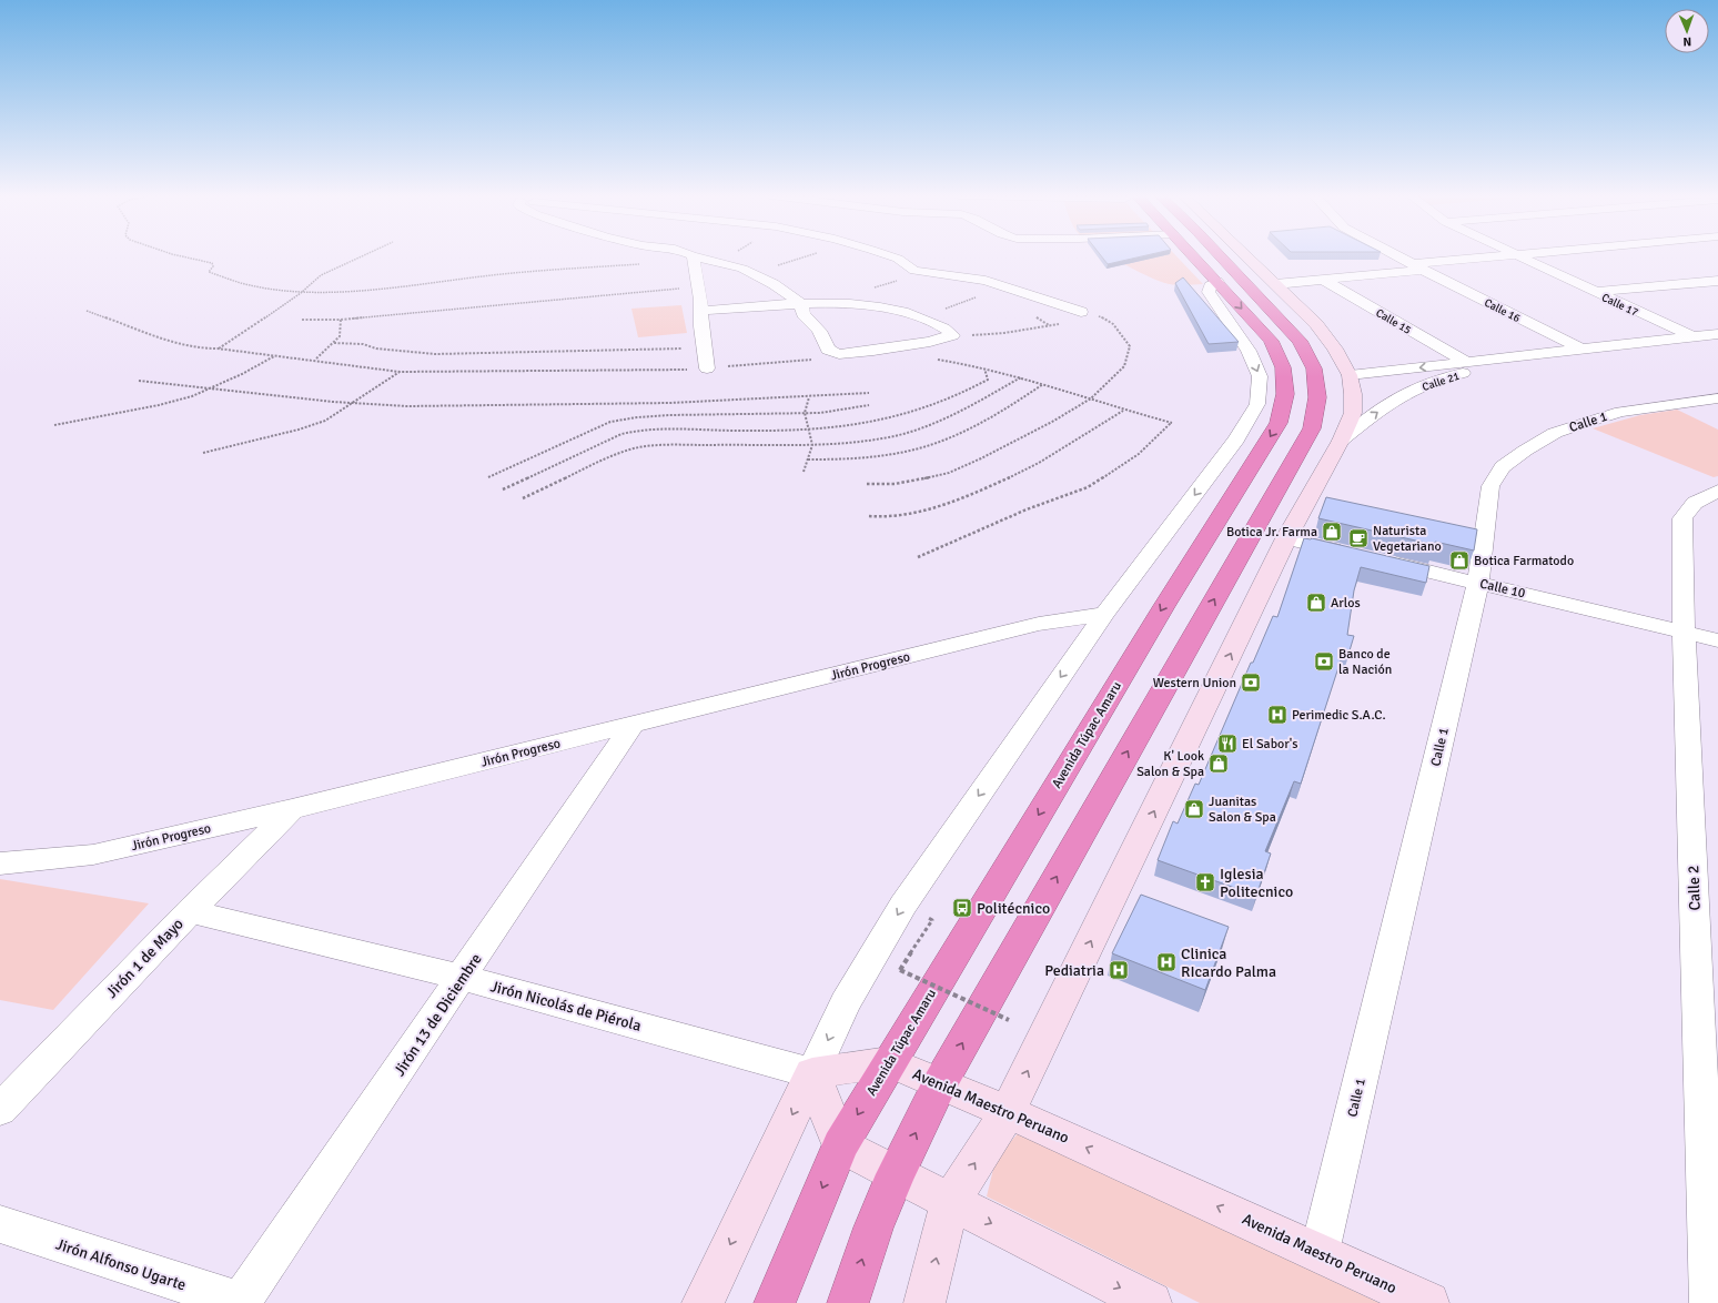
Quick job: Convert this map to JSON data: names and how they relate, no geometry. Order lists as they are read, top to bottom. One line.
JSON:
{"streets":{"highway":["Avenida Túpac Amaru"],"main road":["Avenida Maestro Peruano"],"street":["Calle 17","Calle 16","Calle 15","Calle 21","Calle 1","Calle 10","Jirón Progreso","Calle 2","Jirón 1 de Mayo","Jirón Nicolás de Piérola","Jirón 13 de Diciembre","Jirón Alfonso Ugarte"]},"crossings":[["Calle 17","Calle 21"],["Calle 16","Calle 21"],["Calle 15","Calle 21"],["Calle 1","Calle 10"],["Calle 1","Avenida Maestro Peruano"],["Calle 10","Calle 2"],["Jirón Progreso","Jirón 1 de Mayo"],["Jirón Progreso","Jirón 13 de Diciembre"],["Avenida Túpac Amaru","Avenida Maestro Peruano"],["Jirón 1 de Mayo","Jirón Nicolás de Piérola"],["Jirón Nicolás de Piérola","Jirón 13 de Diciembre"],["Jirón 13 de Diciembre","Jirón Alfonso Ugarte"]],"places":{"shop":["Botica Jr. Farma","Botica Farmatodo","Arlos","K' Look Salon & Spa","Juanitas Salon & Spa"],"cafe":["Naturista Vegetariano"],"bank":["Banco de la Nación","Western Union"],"hospital":["Perimedic S.A.C.","Clinica RIcardo Palma","Pediatria"],"restaurant":["El Sabor's"],"church":["Iglesia Politecnico"],"bus stop":["Politécnico"]},"north":"bottom"}
